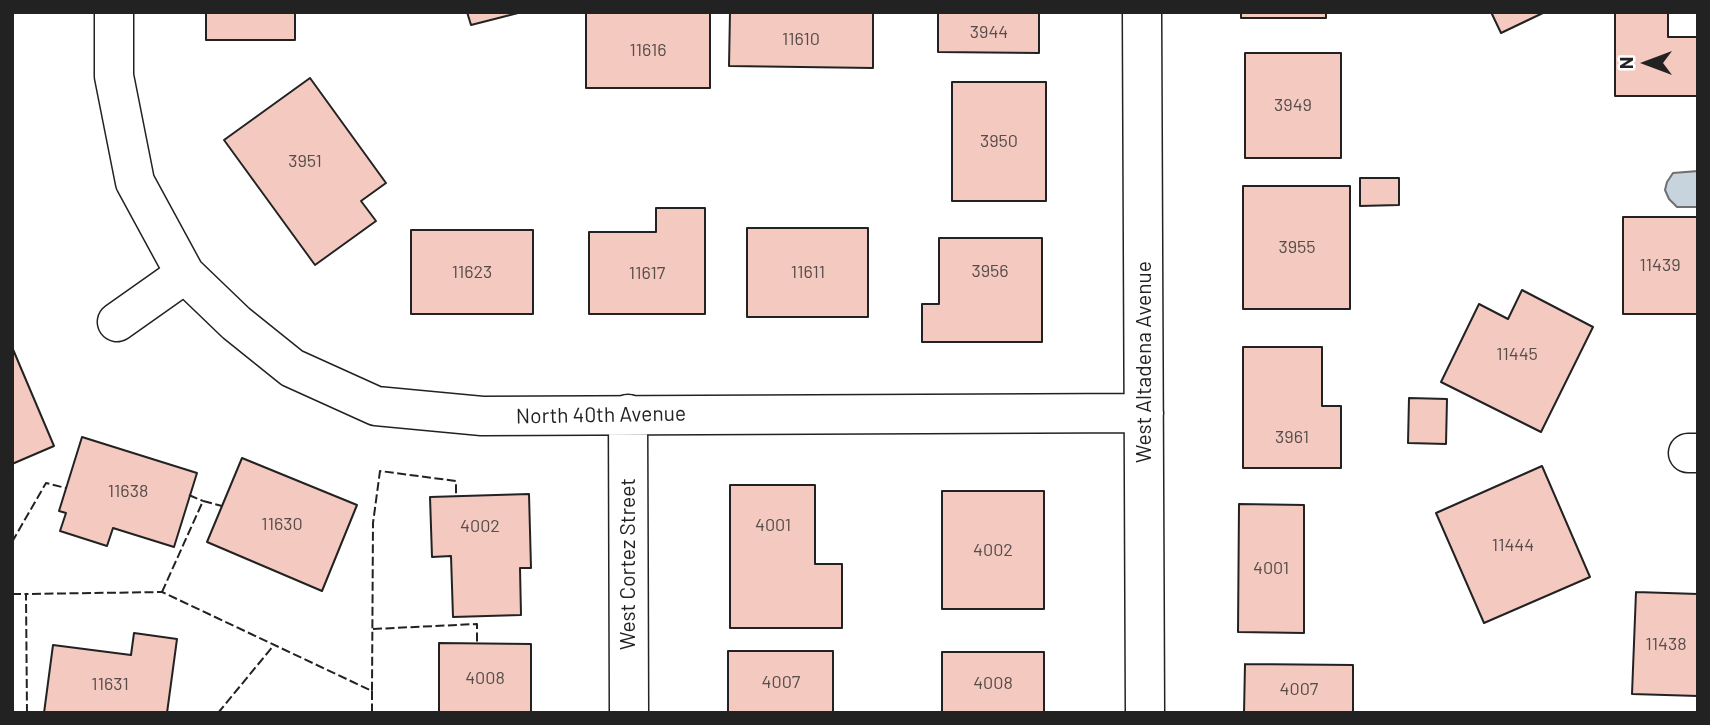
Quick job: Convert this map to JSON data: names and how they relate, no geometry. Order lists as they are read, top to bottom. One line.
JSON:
{"streets":{"street":["West Altadena Avenue","North 40th Avenue","West Cortez Street"]},"crossings":[["West Altadena Avenue","North 40th Avenue"],["North 40th Avenue","West Cortez Street"]],"house_numbers":["3944","11610","11616","3949","3950","3951","3955","11439","3956","11623","11611","11617","11445","3961","11638","11630","4001","4002","11444","4002","4001","11438","4008","4007","4008","11631","4007"],"north":"left"}
